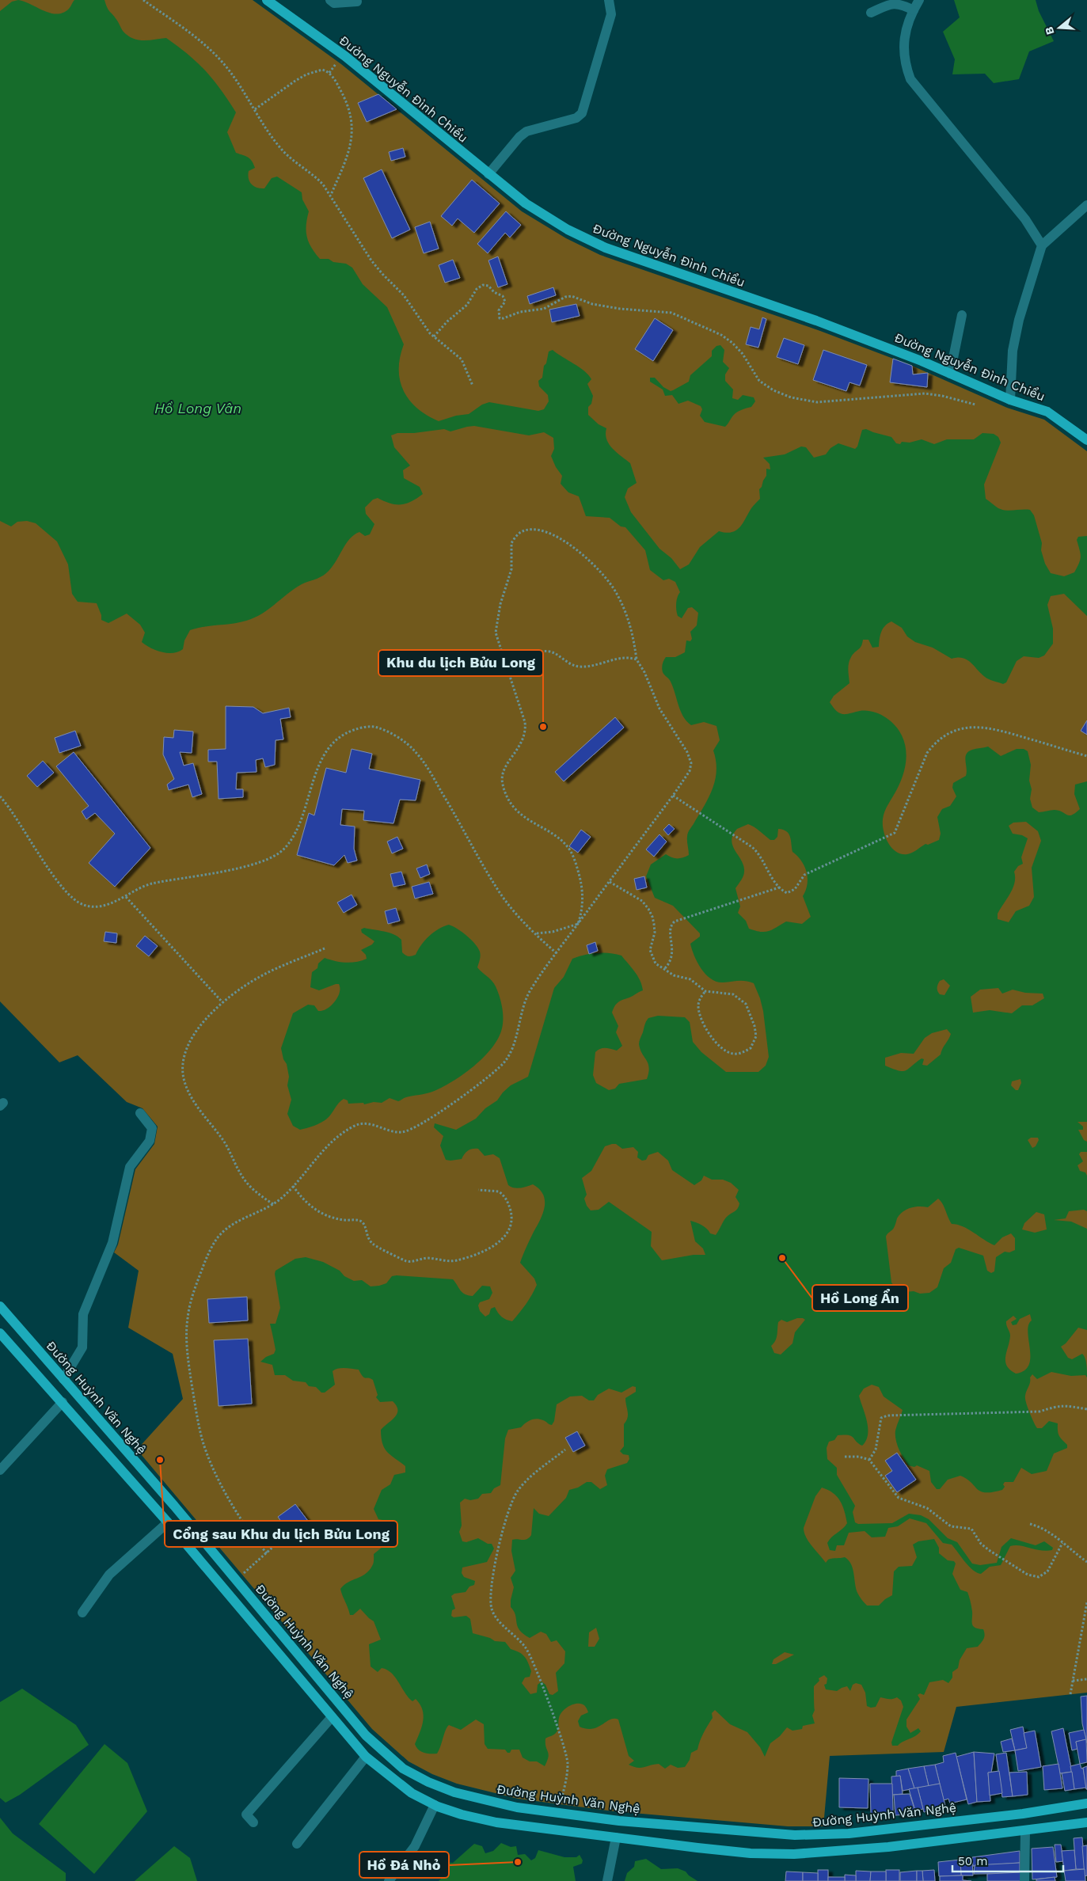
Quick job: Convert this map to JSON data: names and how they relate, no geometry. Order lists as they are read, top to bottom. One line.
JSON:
{"streets":{"main road":["Đường Nguyễn Đình Chiểu","Đường Huỳnh Văn Nghệ"]},"water":["Hồ Long Vân"],"places":["Khu du lịch Bửu Long","Hồ Long Ẩn","Cổng sau Khu du lịch Bửu Long","Hồ Đá Nhỏ"],"scale_bar":"50 m","north":"left"}
